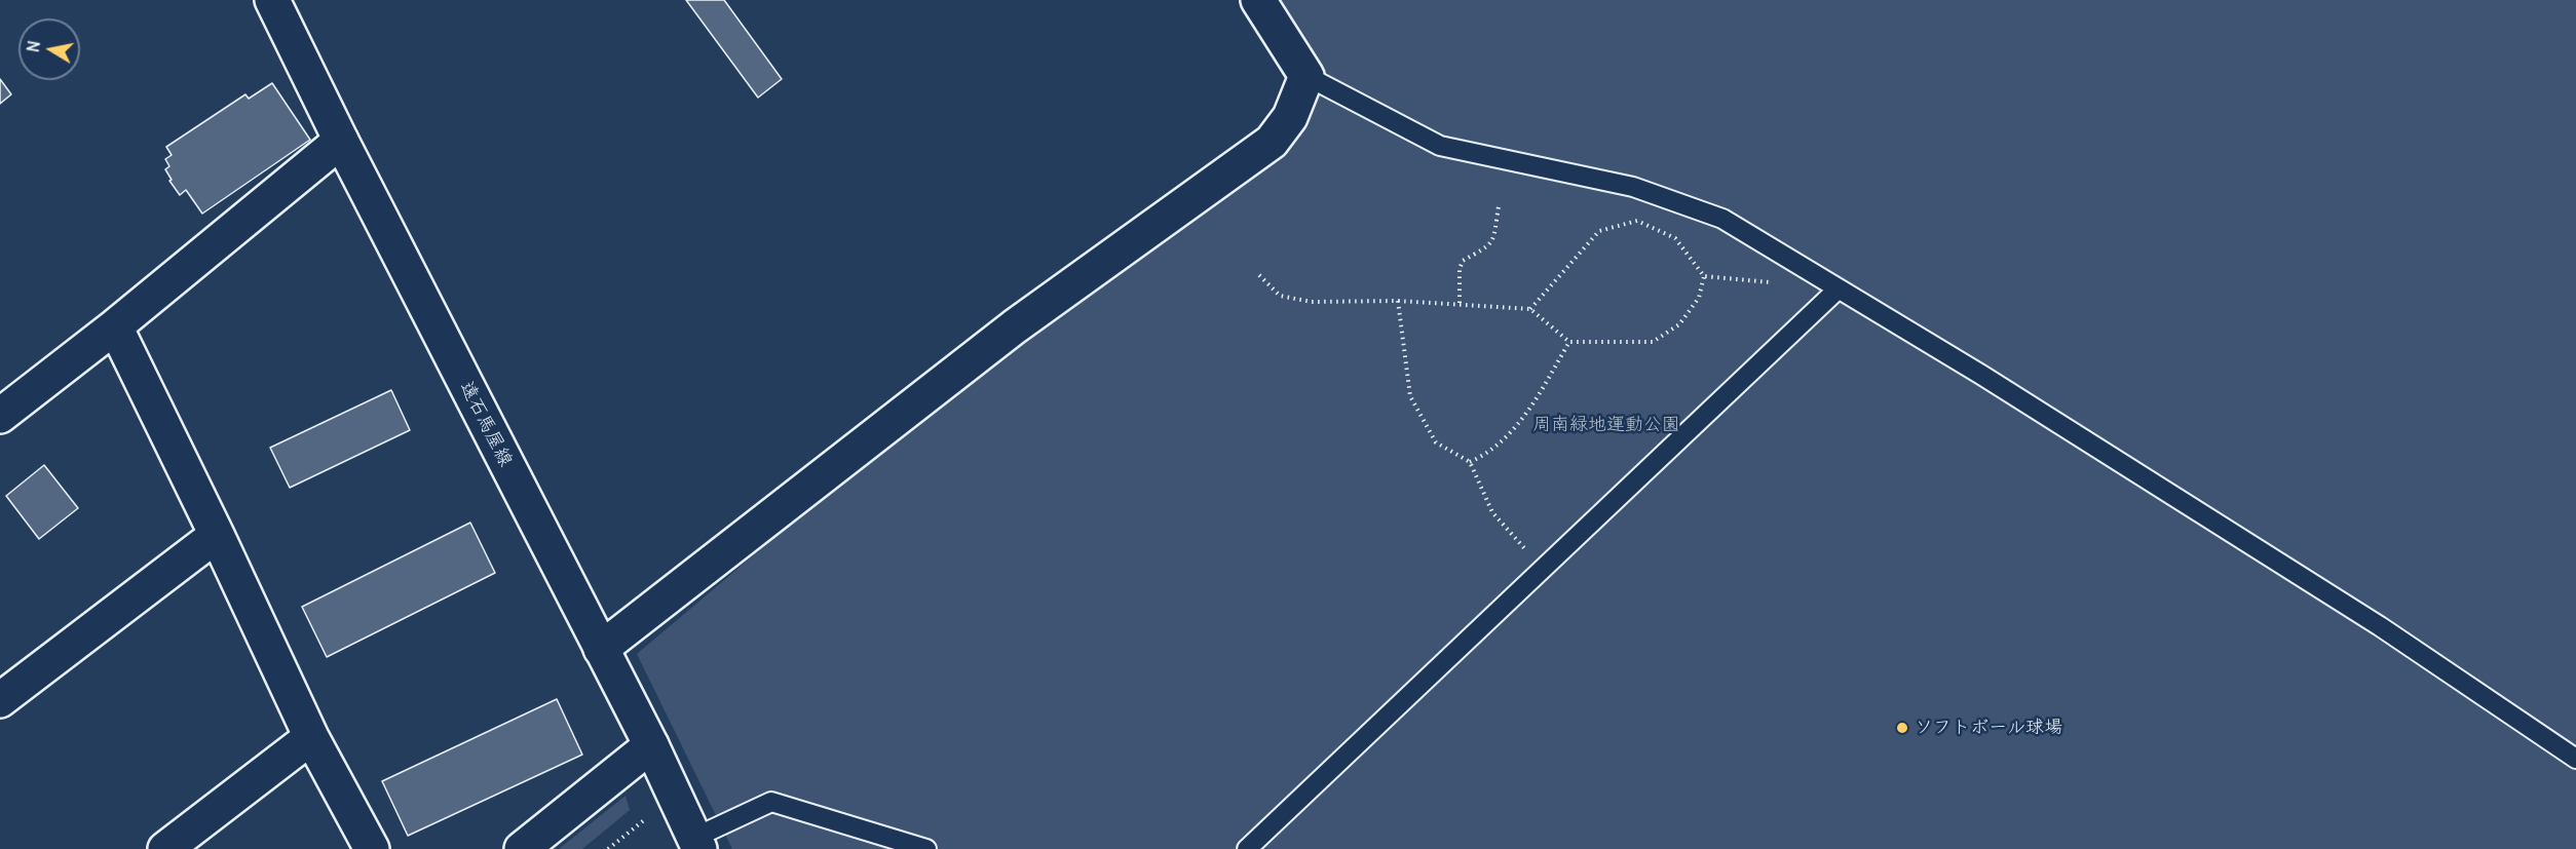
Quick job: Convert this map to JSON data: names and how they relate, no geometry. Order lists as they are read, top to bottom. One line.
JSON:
{"streets":{"street":["遠石馬屋線"]},"parks":["周南緑地運動公園"],"places":["ソフトボール球場"],"north":"left"}
